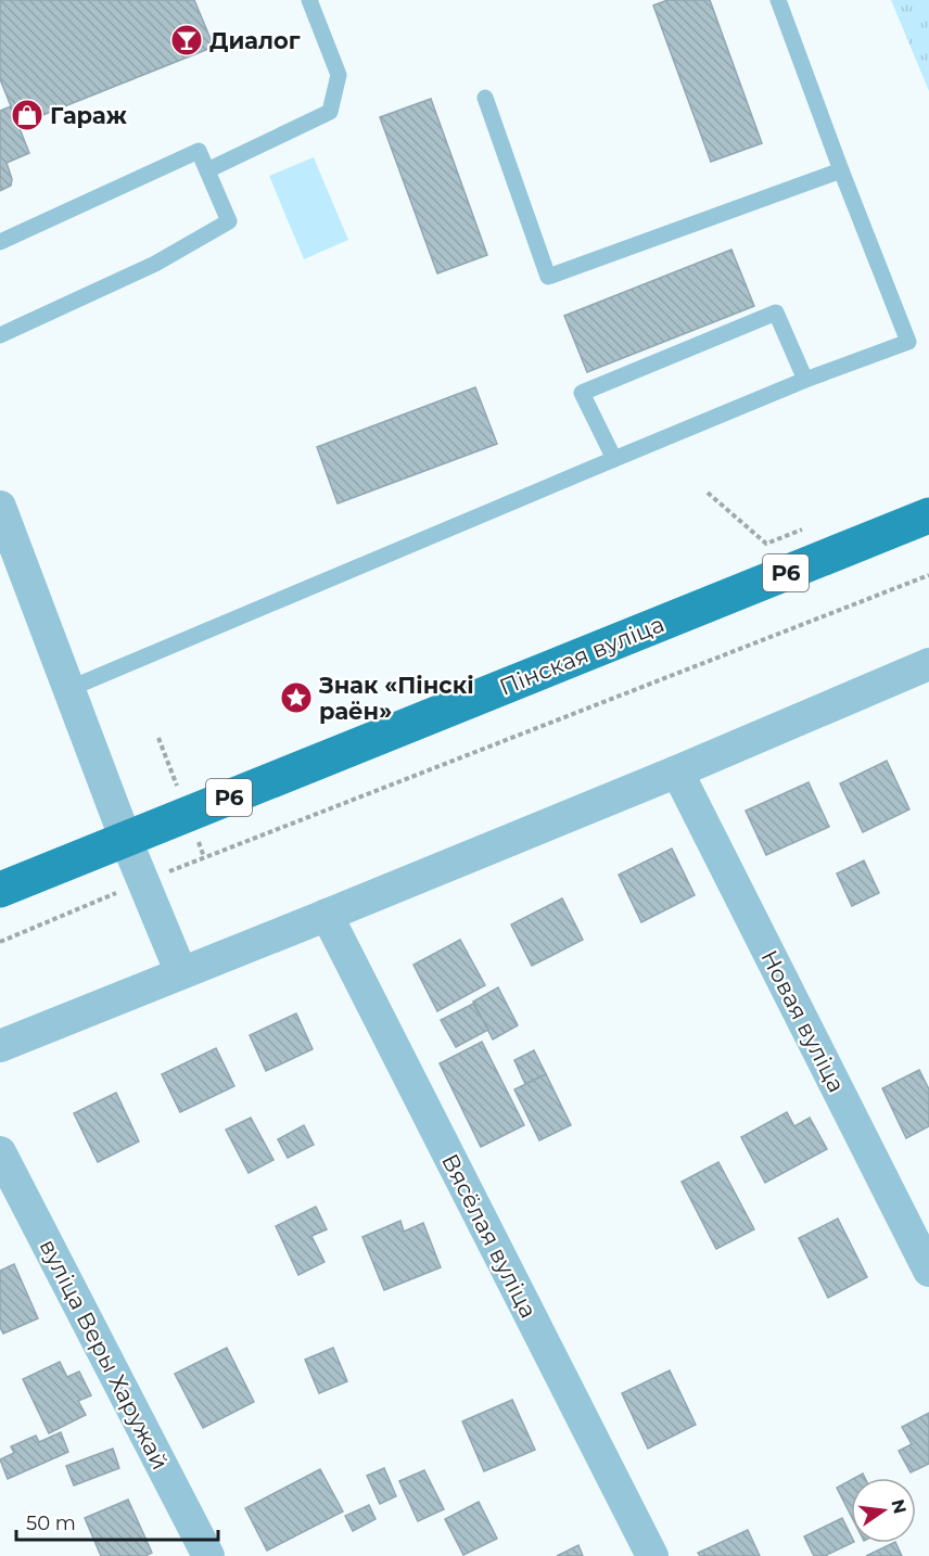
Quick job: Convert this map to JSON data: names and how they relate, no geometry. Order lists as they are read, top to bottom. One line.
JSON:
{"streets":{"main road":["Р6","Пінская вуліца"],"street":["Новая вуліца","Вясёлая вуліца","вуліца Веры Харужай"]},"places":{"bar":["Диалог"],"shop":["Гараж"],"place":["Знак «Пінскі раён»"]},"scale_bar":"50 m","north":"right"}
